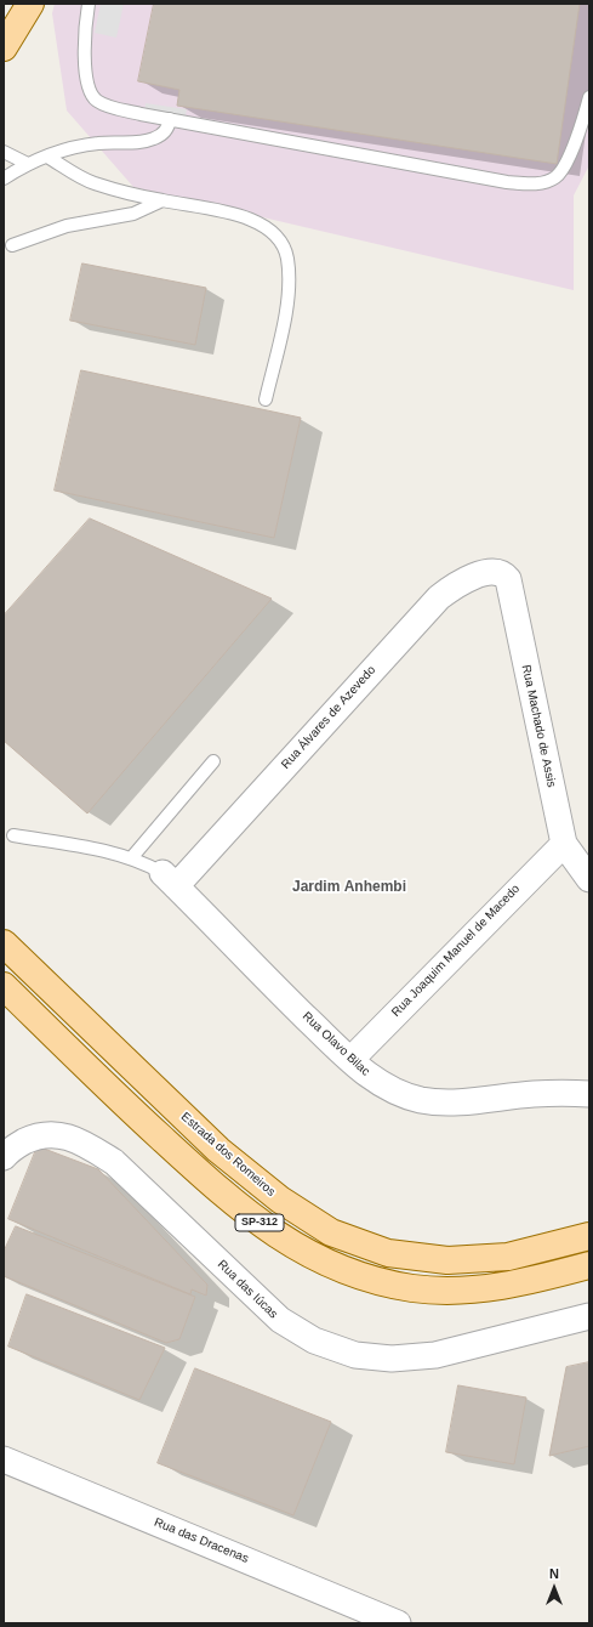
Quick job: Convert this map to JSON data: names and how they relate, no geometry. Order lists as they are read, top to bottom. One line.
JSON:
{"streets":{"main road":["Estrada dos Romeiros","SP-312"],"street":["Rua Álvares de Azevedo","Rua Machado de Assis","Rua Joaquim Manuel de Macedo","Rua Olavo Bilac","Rua das Iúcas","Rua das Dracenas"]},"crossings":[["Rua Álvares de Azevedo","Rua Machado de Assis"],["Rua Álvares de Azevedo","Rua Olavo Bilac"],["Rua Machado de Assis","Rua Joaquim Manuel de Macedo"],["Rua Joaquim Manuel de Macedo","Rua Olavo Bilac"]],"districts":["Jardim Anhembi"],"north":"top"}
